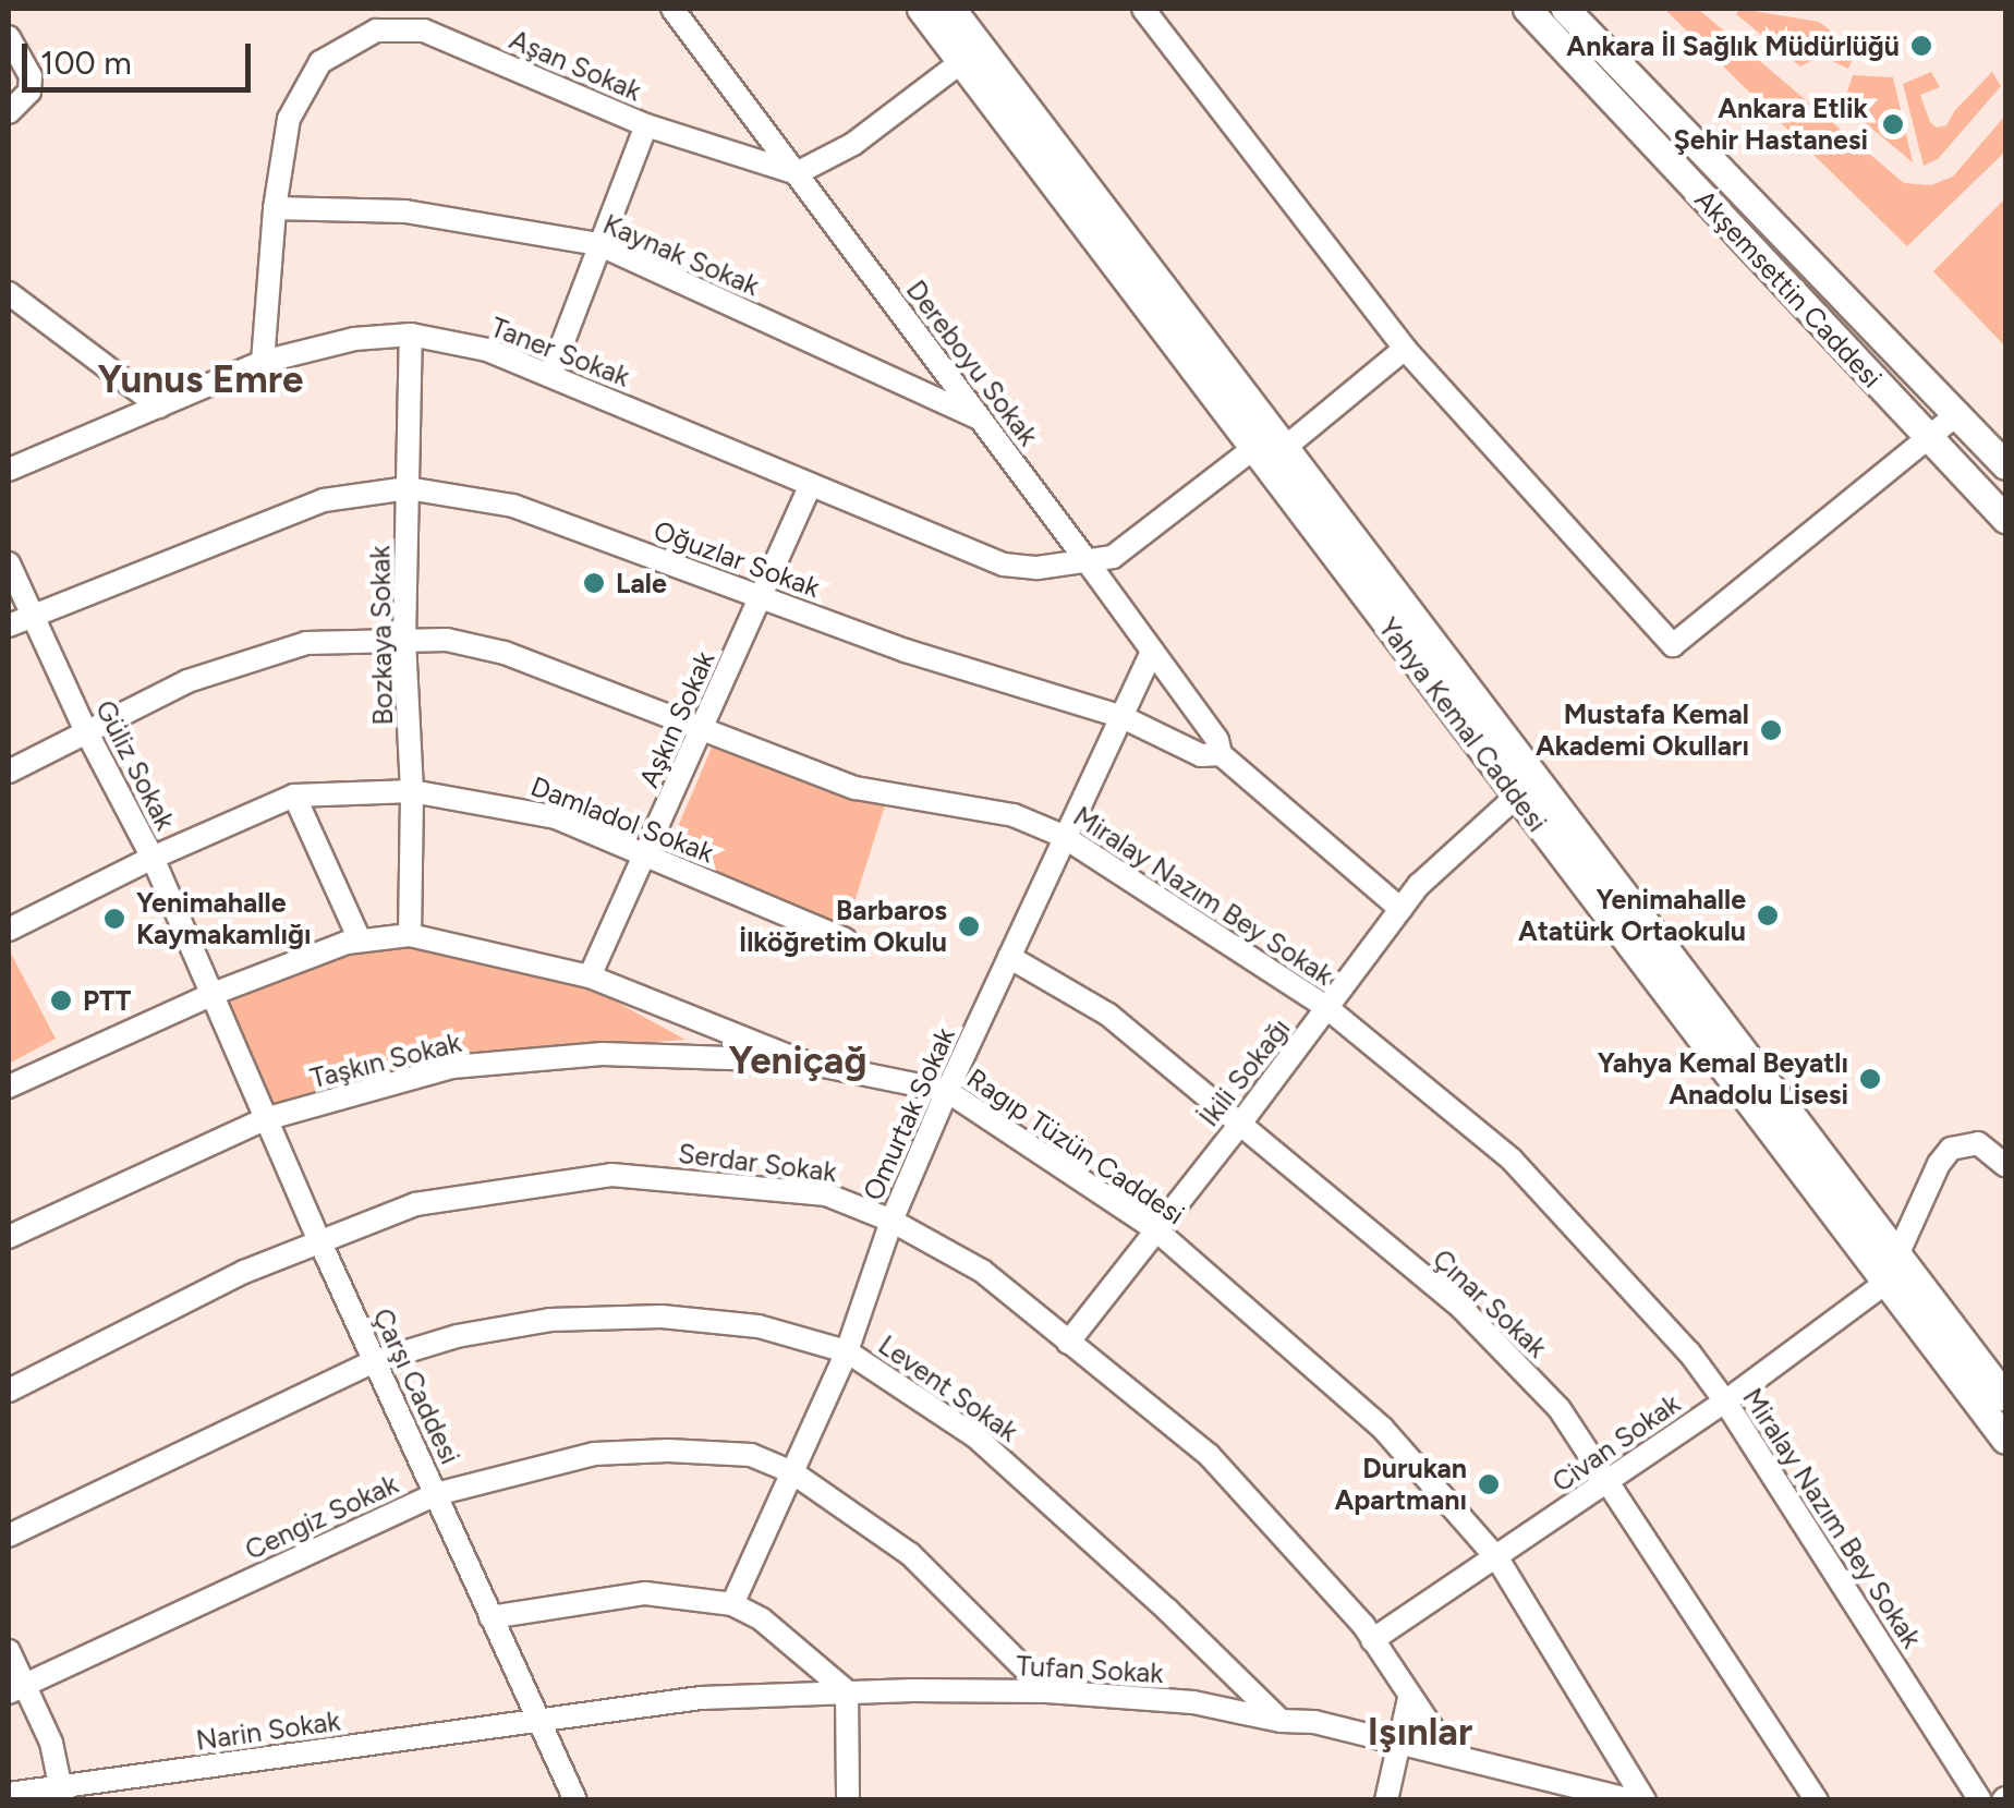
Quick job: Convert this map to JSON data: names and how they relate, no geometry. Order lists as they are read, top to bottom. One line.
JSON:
{"streets":{"main road":["Akşemsettin Caddesi","Yahya Kemal Caddesi"],"street":["Aşan Sokak","Kaynak Sokak","Taner Sokak","Dereboyu Sokak","Oğuzlar Sokak","Bozkaya Sokak","Aşkın Sokak","Güliz Sokak","Damladol Sokak","Miralay Nazım Bey Sokak","Taşkın Sokak","İkili Sokağı","Omurtak Sokak","Ragıp Tüzün Caddesi","Serdar Sokak","Çınar Sokak","Çarşı Caddesi","Levent Sokak","Civan Sokak","Cengiz Sokak","Tufan Sokak","Narin Sokak"]},"crossings":[["Aşan Sokak","Kaynak Sokak"],["Aşan Sokak","Taner Sokak"],["Aşan Sokak","Dereboyu Sokak"],["Kaynak Sokak","Dereboyu Sokak"],["Taner Sokak","Dereboyu Sokak"],["Taner Sokak","Bozkaya Sokak"],["Taner Sokak","Aşkın Sokak"],["Taner Sokak","Yahya Kemal Caddesi"],["Dereboyu Sokak","Oğuzlar Sokak"],["Dereboyu Sokak","Omurtak Sokak"],["Oğuzlar Sokak","Bozkaya Sokak"],["Oğuzlar Sokak","Aşkın Sokak"],["Oğuzlar Sokak","Güliz Sokak"],["Oğuzlar Sokak","İkili Sokağı"],["Oğuzlar Sokak","Omurtak Sokak"],["Bozkaya Sokak","Damladol Sokak"],["Bozkaya Sokak","Miralay Nazım Bey Sokak"],["Bozkaya Sokak","Ragıp Tüzün Caddesi"],["Aşkın Sokak","Damladol Sokak"],["Aşkın Sokak","Miralay Nazım Bey Sokak"],["Aşkın Sokak","Ragıp Tüzün Caddesi"],["Yahya Kemal Caddesi","İkili Sokağı"],["Yahya Kemal Caddesi","Civan Sokak"],["Güliz Sokak","Damladol Sokak"],["Güliz Sokak","Miralay Nazım Bey Sokak"],["Güliz Sokak","Ragıp Tüzün Caddesi"],["Güliz Sokak","Çarşı Caddesi"],["Miralay Nazım Bey Sokak","İkili Sokağı"],["Miralay Nazım Bey Sokak","Omurtak Sokak"],["Miralay Nazım Bey Sokak","Civan Sokak"],["Taşkın Sokak","Ragıp Tüzün Caddesi"],["Taşkın Sokak","Çarşı Caddesi"],["İkili Sokağı","Ragıp Tüzün Caddesi"],["İkili Sokağı","Serdar Sokak"],["İkili Sokağı","Çınar Sokak"],["Omurtak Sokak","Ragıp Tüzün Caddesi"],["Omurtak Sokak","Serdar Sokak"],["Omurtak Sokak","Çınar Sokak"],["Omurtak Sokak","Levent Sokak"],["Omurtak Sokak","Cengiz Sokak"],["Ragıp Tüzün Caddesi","Çarşı Caddesi"],["Ragıp Tüzün Caddesi","Civan Sokak"],["Serdar Sokak","Çarşı Caddesi"],["Serdar Sokak","Civan Sokak"],["Serdar Sokak","Tufan Sokak"],["Çınar Sokak","Civan Sokak"],["Çarşı Caddesi","Levent Sokak"],["Çarşı Caddesi","Cengiz Sokak"],["Çarşı Caddesi","Tufan Sokak"],["Çarşı Caddesi","Narin Sokak"],["Levent Sokak","Tufan Sokak"],["Cengiz Sokak","Tufan Sokak"],["Tufan Sokak","Narin Sokak"]],"districts":["Yunus Emre","Yeniçağ","Işınlar"],"places":["Ankara İl Sağlık Müdürlüğü","Ankara Etlik Şehir Hastanesi","Lale","Mustafa Kemal Akademi Okulları","Yenimahalle Atatürk Ortaokulu","Yenimahalle Kaymakamlığı","Barbaros İlköğretim Okulu","PTT","Yahya Kemal Beyatlı Anadolu Lisesi","Durukan Apartmanı"],"scale_bar":"100 m"}
